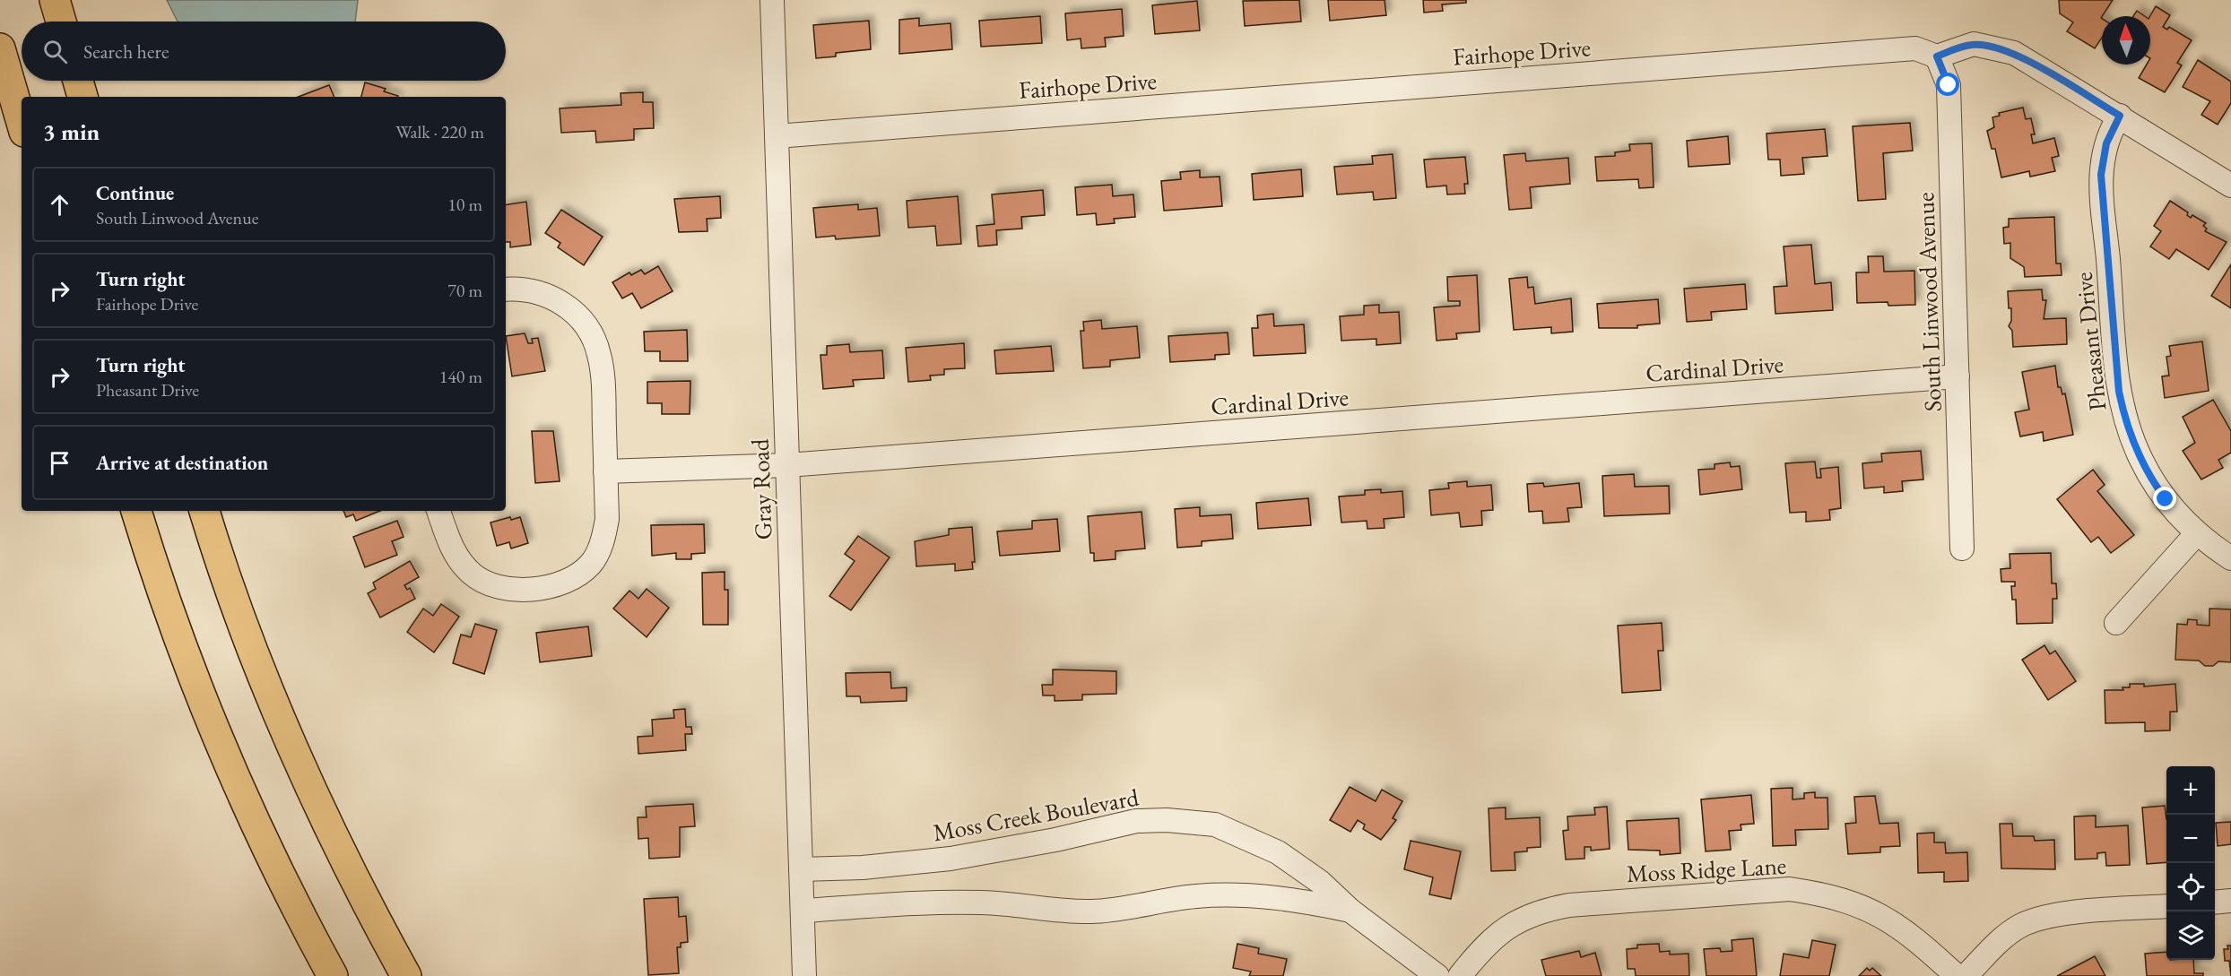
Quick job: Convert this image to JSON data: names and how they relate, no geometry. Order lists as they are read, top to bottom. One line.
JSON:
{"streets":{"street":["Fairhope Drive","South Linwood Avenue","Pheasant Drive","Cardinal Drive","Gray Road","Moss Creek Boulevard","Moss Ridge Lane"]},"crossings":[["Fairhope Drive","South Linwood Avenue"],["Fairhope Drive","Gray Road"],["South Linwood Avenue","Cardinal Drive"],["Cardinal Drive","Gray Road"],["Gray Road","Moss Creek Boulevard"]],"north":"top","page":{"search":"Search here","heading":["3 min","Walk · 220 m"],"list":[["Continue","South Linwood Avenue","10 m"],["Turn right","Fairhope Drive","70 m"],["Turn right","Pheasant Drive","140 m"],"Arrive at destination"],"map_buttons":["+","−"]}}
